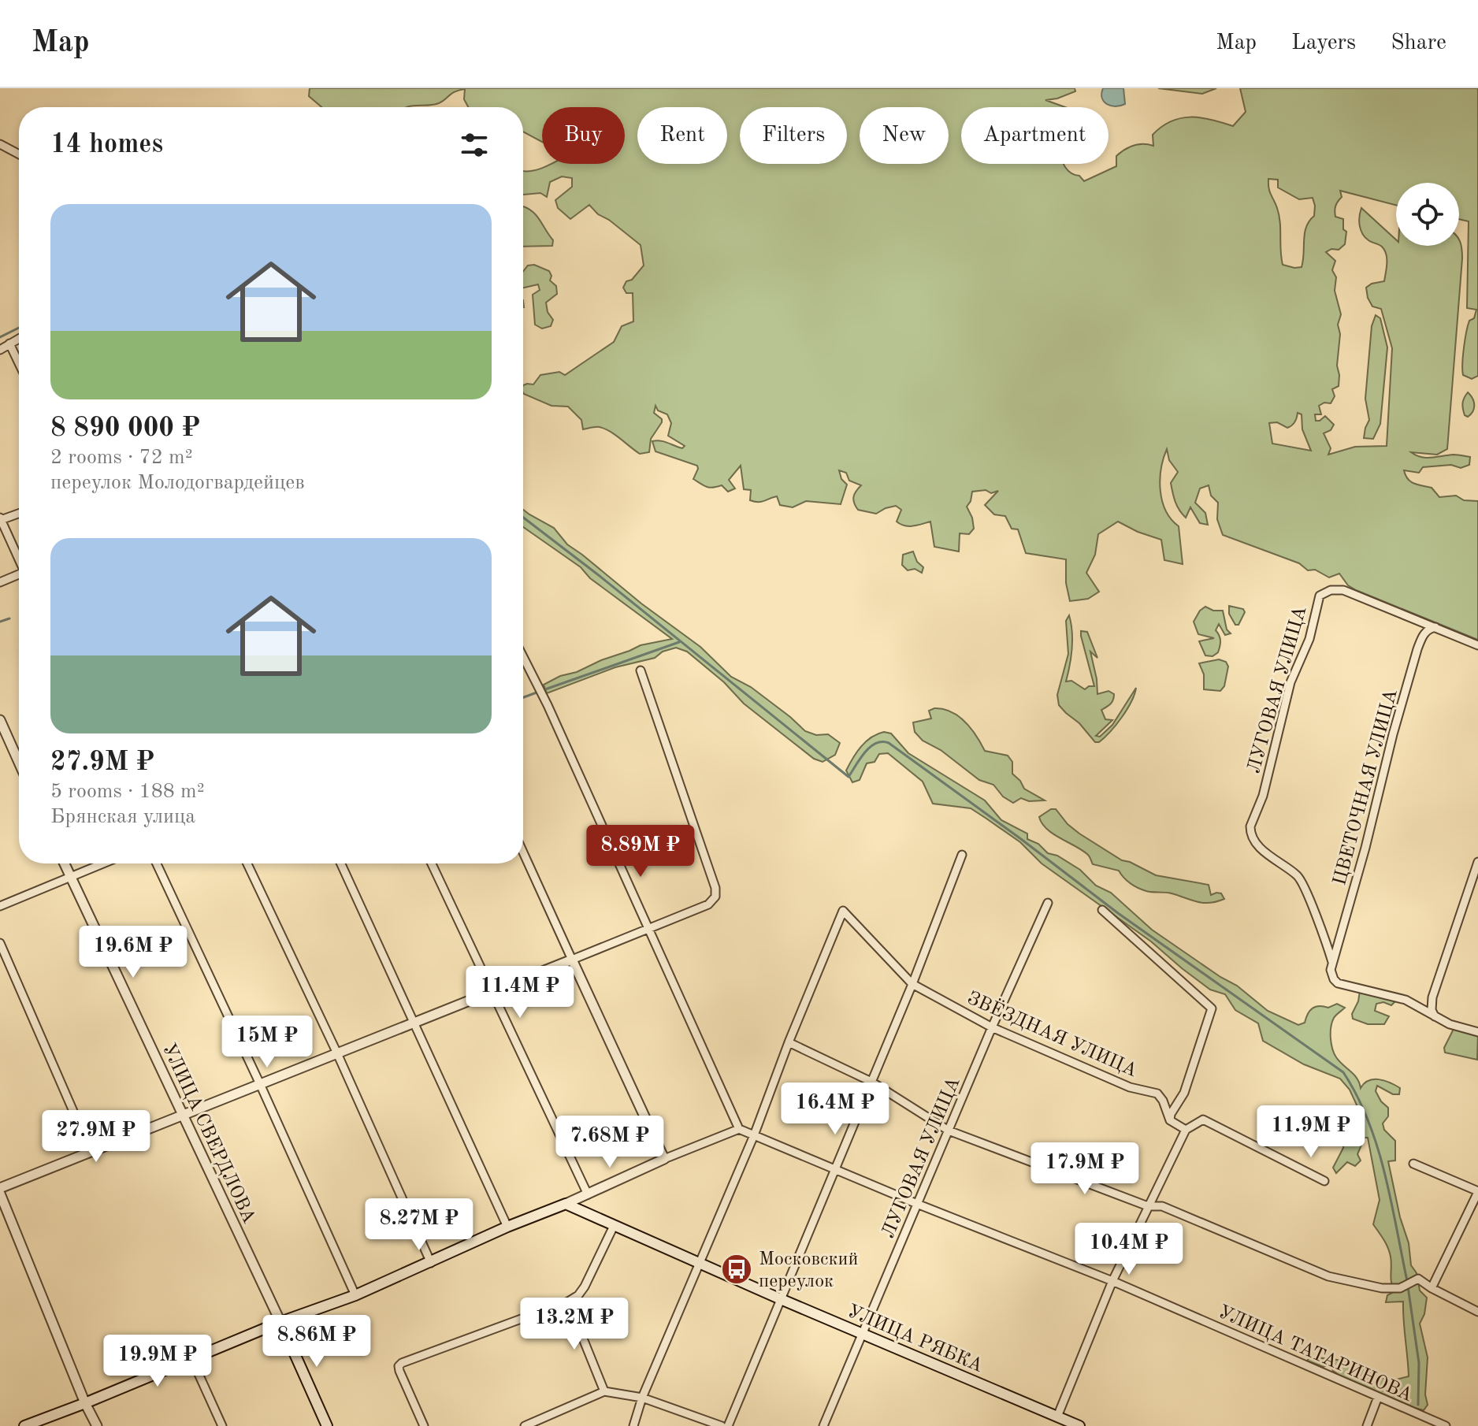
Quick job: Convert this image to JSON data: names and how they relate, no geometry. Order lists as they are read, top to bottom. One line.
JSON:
{"streets":{"main road":["УЛИЦА СВЕРДЛОВА","УЛИЦА РЯБКА"],"street":["ЛУГОВАЯ УЛИЦА","ЦВЕТОЧНАЯ УЛИЦА","ЗВЁЗДНАЯ УЛИЦА","УЛИЦА ТАТАРИНОВА"]},"crossings":[["ЛУГОВАЯ УЛИЦА","ЦВЕТОЧНАЯ УЛИЦА"],["ЛУГОВАЯ УЛИЦА","ЗВЁЗДНАЯ УЛИЦА"],["ЛУГОВАЯ УЛИЦА","УЛИЦА РЯБКА"],["ЛУГОВАЯ УЛИЦА","УЛИЦА ТАТАРИНОВА"]],"places":{"bus stop":["Московский переулок"]},"page":{"header":"Map","nav":["Map","Layers","Share"],"chip":["Buy","Rent","Filters","New","Apartment"],"heading":"14 homes","list":[{"name":"8 890 000 ₽","note":"2 rooms · 72 m² · переулок Молодогвардейцев"},{"name":"27.9M ₽","note":"5 rooms · 188 m² · Брянская улица"}],"price":["8.89M ₽","19.6M ₽","11.4M ₽","15M ₽","16.4M ₽","11.9M ₽","27.9M ₽","7.68M ₽","17.9M ₽","8.27M ₽","10.4M ₽","13.2M ₽","8.86M ₽","19.9M ₽"]}}
